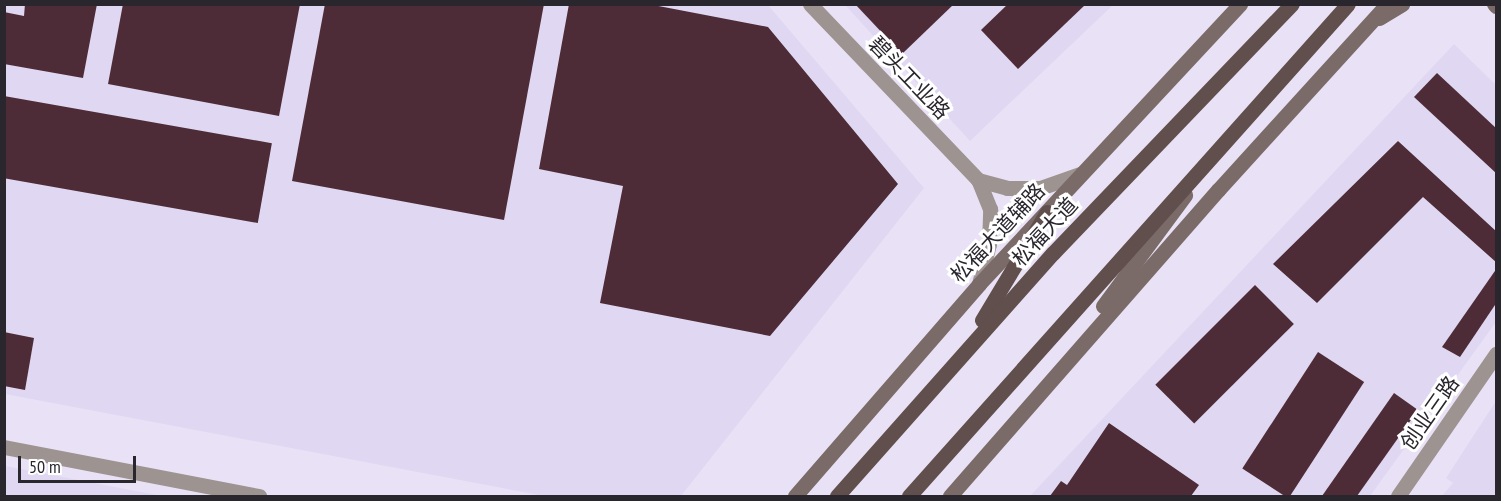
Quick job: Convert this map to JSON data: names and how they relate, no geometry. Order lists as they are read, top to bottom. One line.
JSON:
{"streets":{"main road":["松福大道","松福大道辅路"],"street":["碧头工业路","创业三路"]},"scale_bar":"50 m"}
